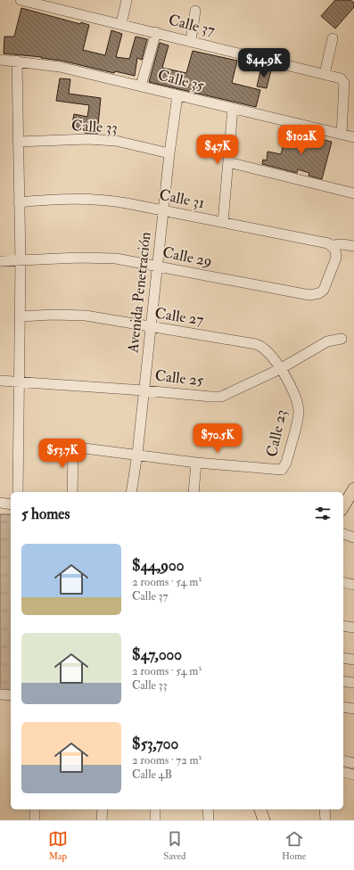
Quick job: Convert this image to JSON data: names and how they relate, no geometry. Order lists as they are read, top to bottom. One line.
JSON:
{"streets":{"street":["Calle 37","Calle 35","Calle 33","Calle 31","Calle 29","Avenida Penetración","Calle 27","Calle 25","Calle 23"]},"crossings":[["Calle 37","Calle 35"],["Calle 35","Avenida Penetración"],["Calle 33","Avenida Penetración"],["Calle 31","Calle 29"],["Calle 31","Avenida Penetración"],["Calle 29","Avenida Penetración"],["Avenida Penetración","Calle 27"],["Avenida Penetración","Calle 25"],["Avenida Penetración","Calle 23"],["Calle 27","Calle 25"],["Calle 27","Calle 23"],["Calle 25","Calle 23"]],"page":{"price":["$44.9K","$102K","$47K","$70.5K","$53.7K"],"heading":"5 homes","list":[{"name":"$44,900","note":"2 rooms · 54 m² · Calle 37"},{"name":"$47,000","note":"2 rooms · 54 m² · Calle 33"},{"name":"$53,700","note":"2 rooms · 72 m² · Calle 4B"}],"tabs":["Map","Saved","Home"]}}
